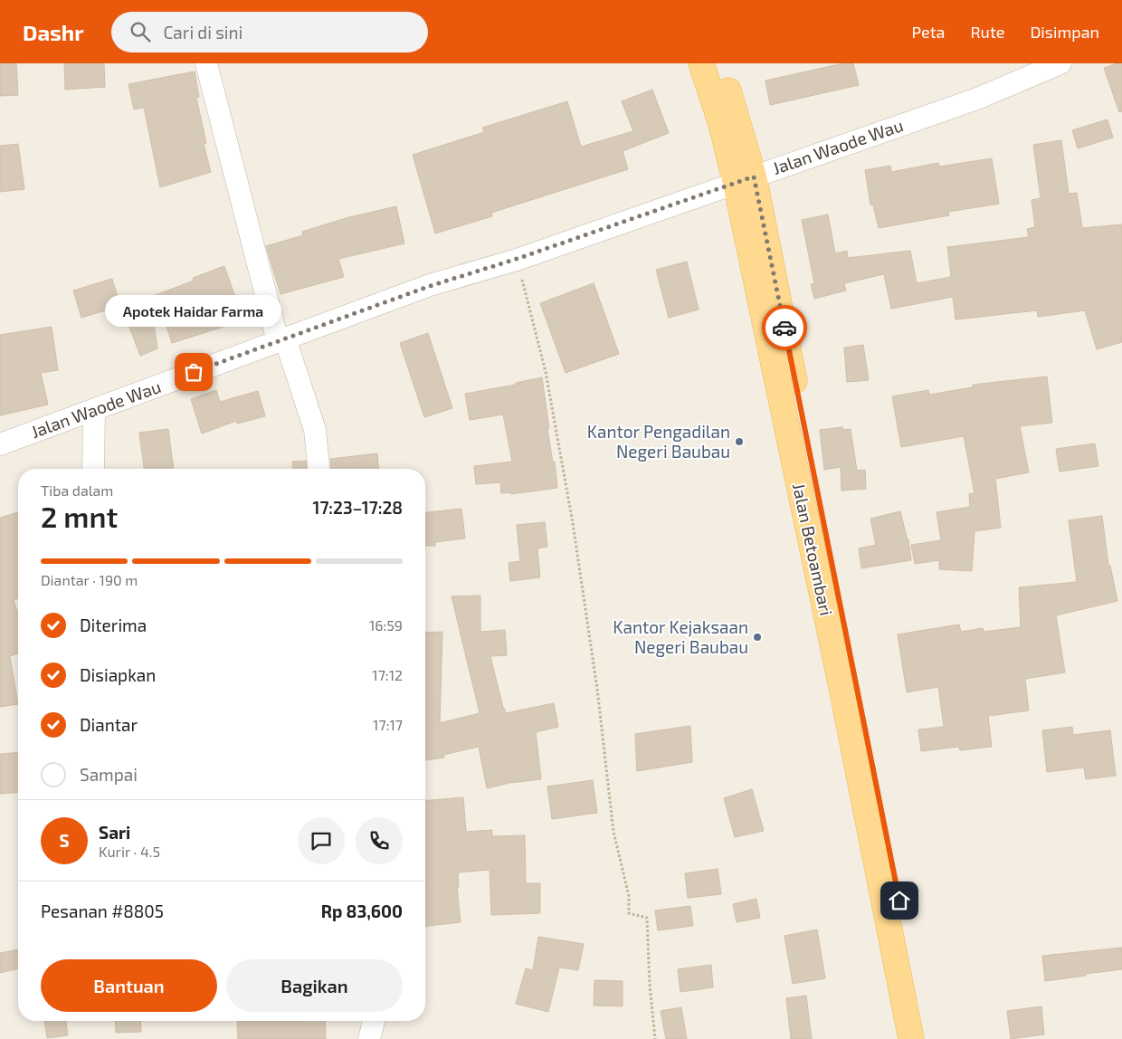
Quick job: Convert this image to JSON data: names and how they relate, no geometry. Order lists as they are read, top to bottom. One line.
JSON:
{"streets":{"main road":["Jalan Betoambari"],"street":["Jalan Waode Wau"]},"crossings":[["Jalan Waode Wau","Jalan Betoambari"]],"places":["Apotek Haidar Farma","Kantor Pengadilan Negeri Baubau","Kantor Kejaksaan Negeri Baubau"],"page":{"header":"Dashr","search":"Cari di sini","nav":["Peta","Rute","Disimpan"],"bubble":"Apotek Haidar Farma","heading":["2 mnt","Tiba dalam","17:23–17:28"],"panel":["Sari","Kurir · 4.5","Pesanan #8805","Rp 83,600"],"bar":"Diantar · 190 m","list":[["Diterima","16:59"],["Disiapkan","17:12"],["Diantar","17:17"],"Sampai"],"round":"S","buttons":["Bantuan","Bagikan"]}}
